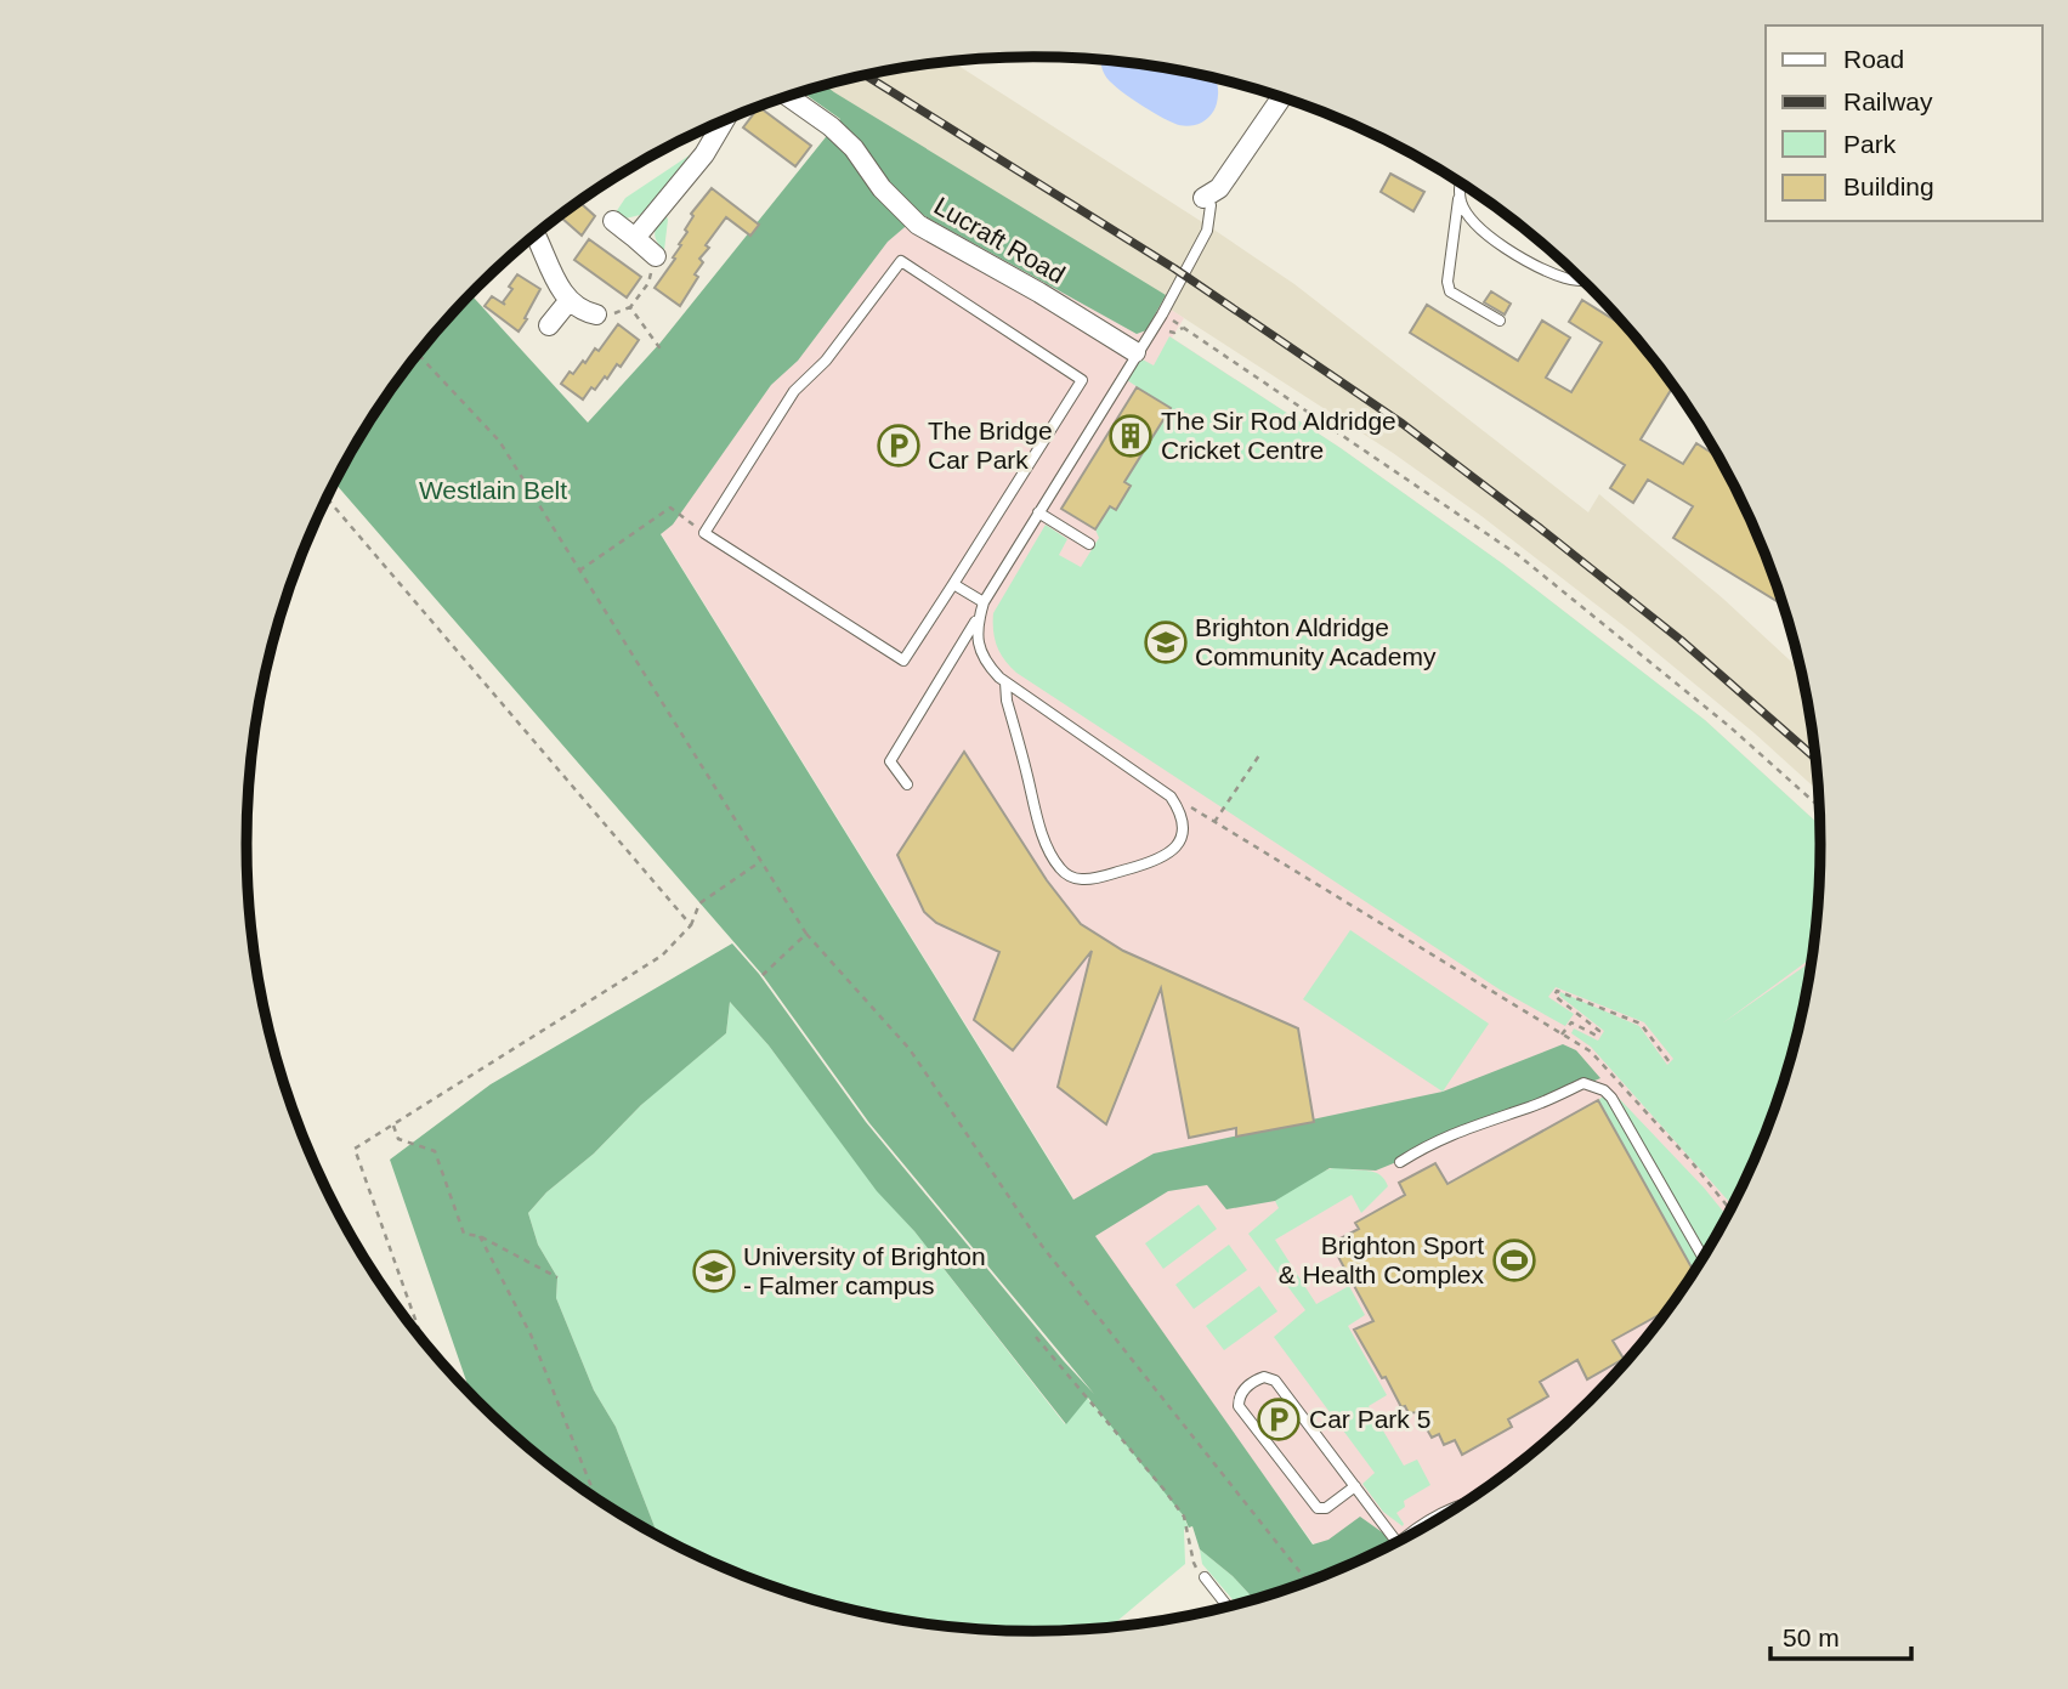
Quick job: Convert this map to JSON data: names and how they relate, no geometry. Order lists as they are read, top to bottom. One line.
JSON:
{"streets":{"street":["Lucraft Road"]},"parks":["Westlain Belt"],"places":{"building":["The Sir Rod Aldridge Cricket Centre"],"parking":["The Bridge Car Park","Car Park 5"],"school or university":["Brighton Aldridge Community Academy","University of Brighton - Falmer campus"],"sports":["Brighton Sport & Health Complex"]},"legend":["Road","Railway","Park","Building"],"scale_bar":"50 m"}
